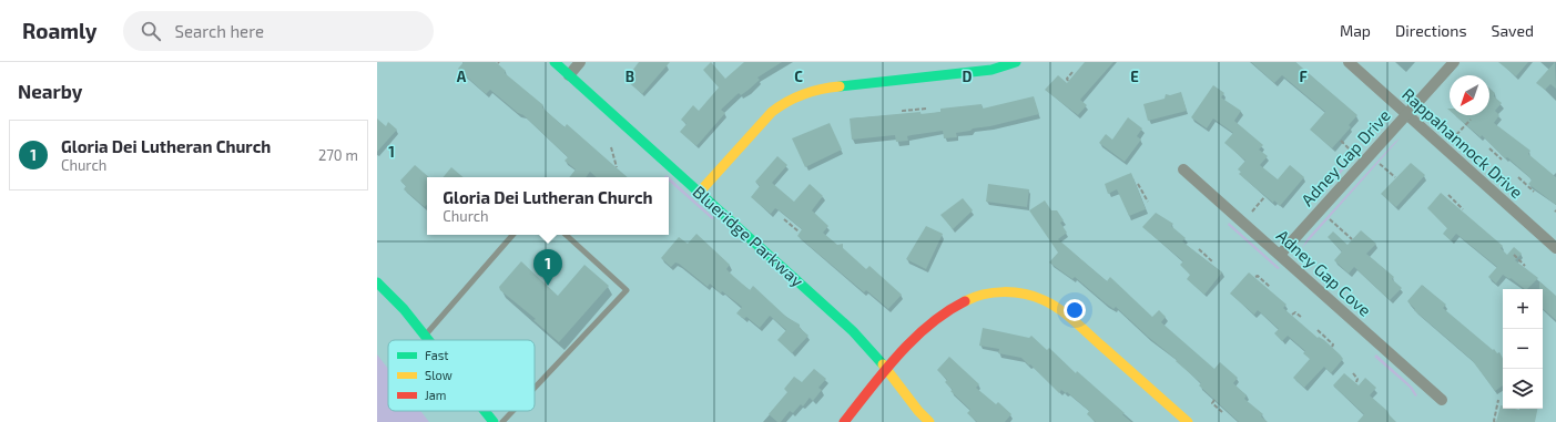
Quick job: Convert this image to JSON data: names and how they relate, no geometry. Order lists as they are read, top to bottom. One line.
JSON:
{"streets":{"street":["Rappahannock Drive","Adney Gap Drive","Blueridge Parkway","Adney Gap Cove"]},"crossings":[["Rappahannock Drive","Adney Gap Drive"],["Adney Gap Drive","Adney Gap Cove"]],"legend":["Fast","Slow","Jam"],"north":"bottom left","page":{"header":"Roamly","search":"Search here","nav":["Map","Directions","Saved"],"heading":"Nearby","list":[{"mark":"1","name":"Gloria Dei Lutheran Church","note":"Church","value":"270 m"}],"popup":["Gloria Dei Lutheran Church","Church"],"pins":"1","map_buttons":["+","−"]},"grid":{"columns":["A","B","C","D","E","F"],"rows":["1"]}}
